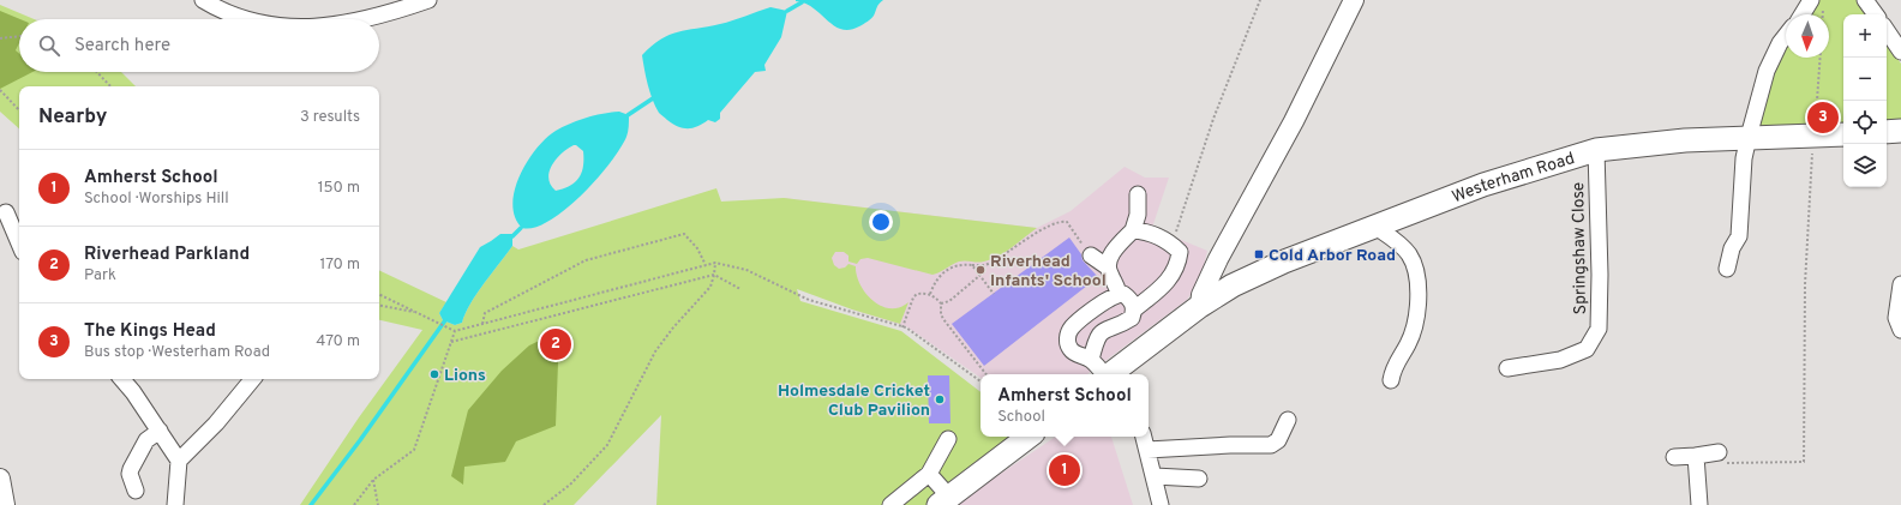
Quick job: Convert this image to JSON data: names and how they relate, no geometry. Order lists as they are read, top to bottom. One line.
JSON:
{"streets":{"highway":["Westerham Road"],"street":["Springshaw Close"]},"crossings":[["Westerham Road","Springshaw Close"]],"places":{"transit":["Cold Arbor Road"],"other":["Riverhead Infants' School","Lions","Holmesdale Cricket Club Pavilion"]},"north":"bottom","page":{"map_buttons":["+","−"],"search":"Search here","heading":["Nearby","3 results"],"pins":["3","2","1"],"list":[{"mark":"1","name":"Amherst School","note":"School · Worships Hill","value":"150 m"},{"mark":"2","name":"Riverhead Parkland","note":"Park","value":"170 m"},{"mark":"3","name":"The Kings Head","note":"Bus stop · Westerham Road","value":"470 m"}],"popup":["Amherst School","School"]}}
